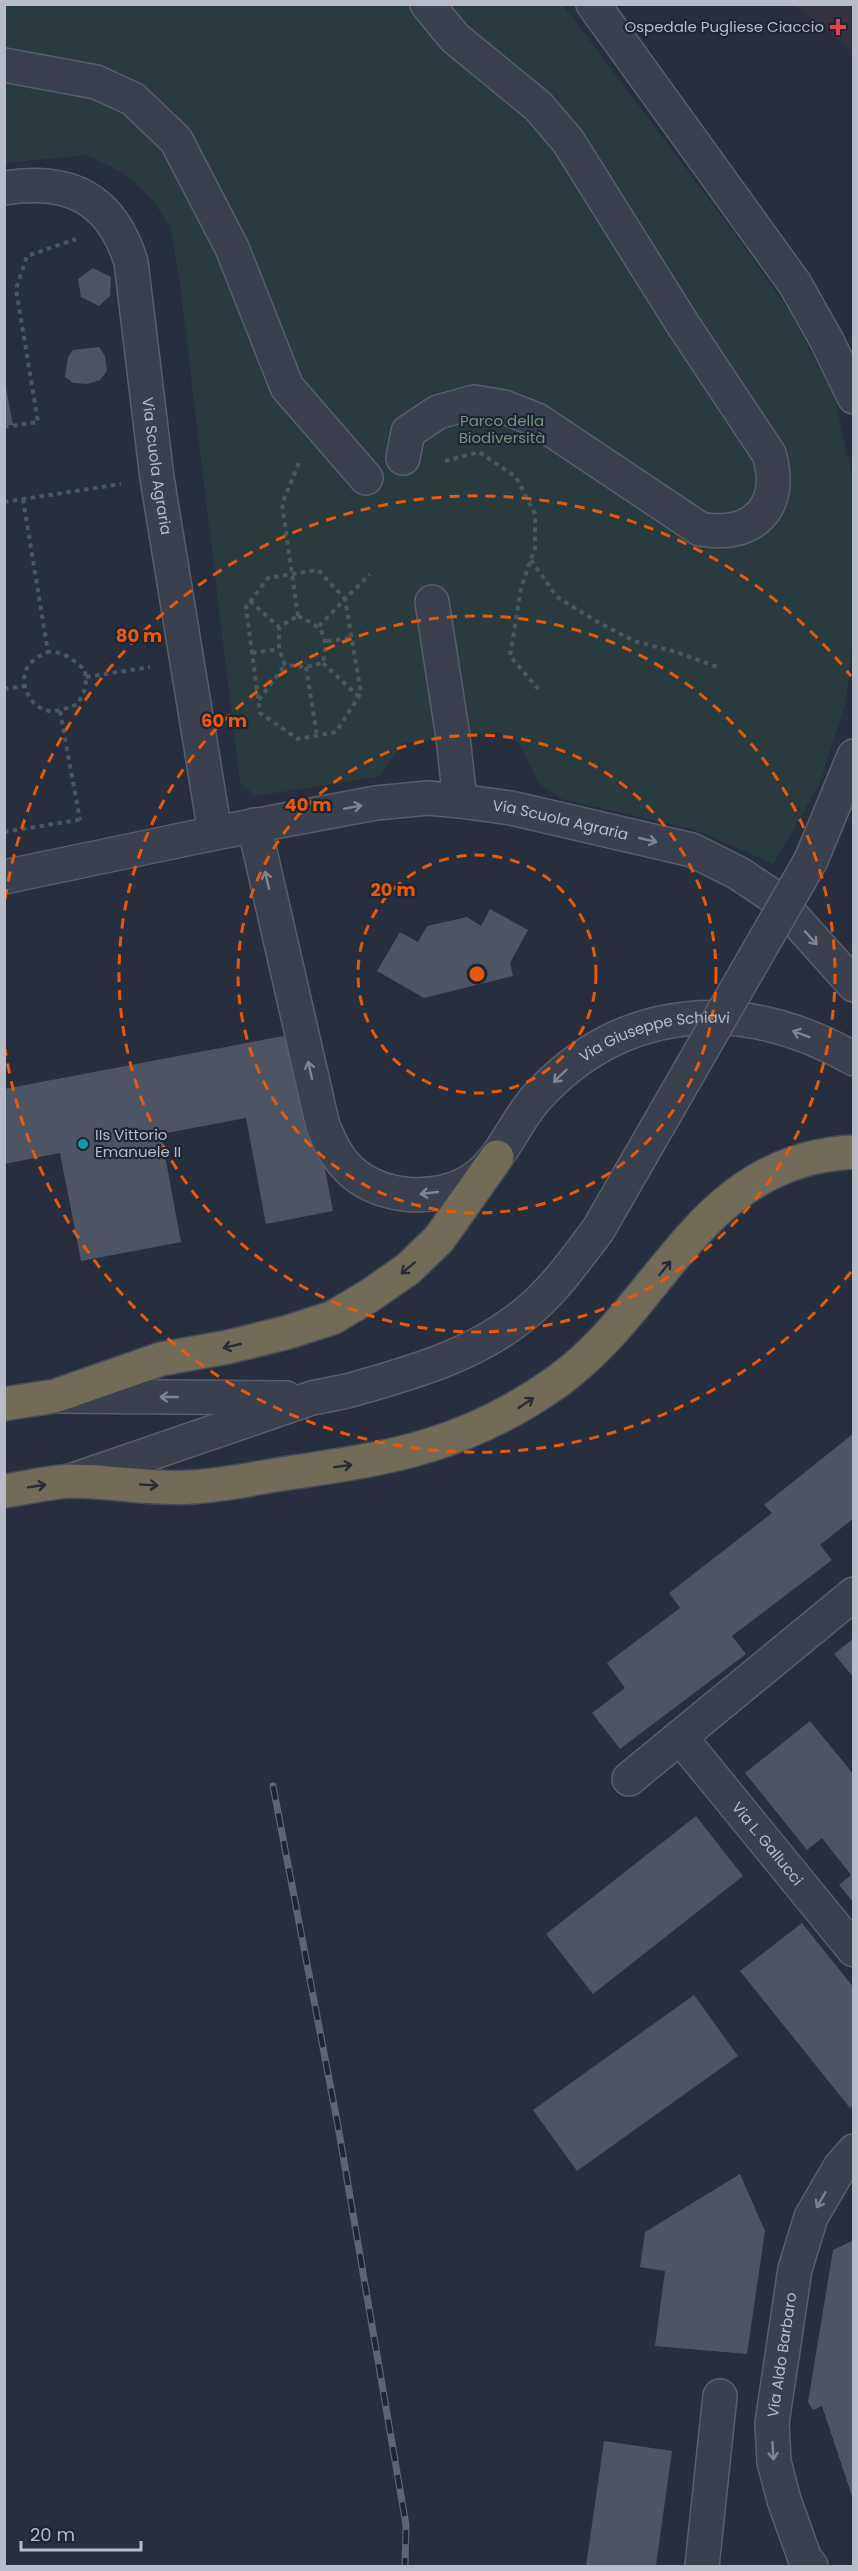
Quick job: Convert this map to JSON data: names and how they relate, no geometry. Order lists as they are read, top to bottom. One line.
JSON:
{"streets":{"street":["Via Scuola Agraria","Via Giuseppe Schiavi","Via L. Gallucci","Via Aldo Barbaro"]},"crossings":[["Via Scuola Agraria","Via Giuseppe Schiavi"]],"one_way":["Via Scuola Agraria"],"parks":["Parco della Biodiversità"],"places":{"health":["Ospedale Pugliese Ciaccio"],"other":["IIs Vittorio Emanuele II"]},"scale_bar":"20 m","rings":["80 m","60 m","40 m","20 m"]}
